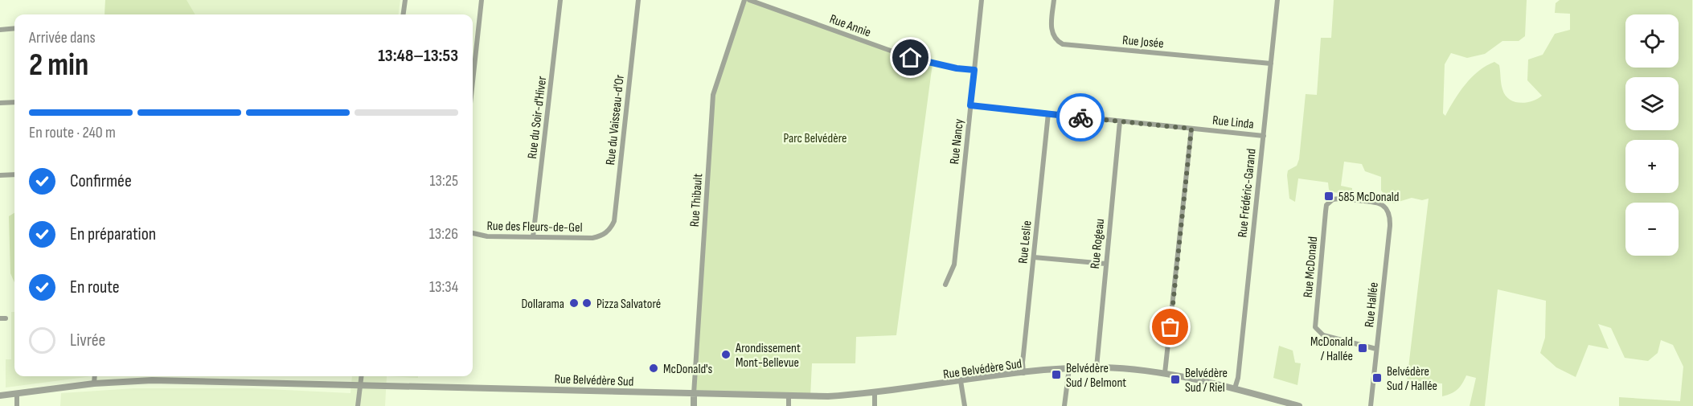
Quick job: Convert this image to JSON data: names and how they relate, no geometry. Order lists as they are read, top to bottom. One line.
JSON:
{"streets":{"street":["Rue Annie","Rue Josée","Rue du Soir-d'Hiver","Rue du Vaisseau-d'Or","Rue Linda","Rue Nancy","Rue Frédéric-Garand","Rue Thibault","Rue des Fleurs-de-Gel","Rue Leslie","Rue Rogeau","Rue McDonald","Rue Hallée","Rue Belvédère Sud"]},"crossings":[["Rue Annie","Rue Nancy"],["Rue Josée","Rue Frédéric-Garand"],["Rue du Soir-d'Hiver","Rue des Fleurs-de-Gel"],["Rue du Vaisseau-d'Or","Rue des Fleurs-de-Gel"],["Rue Linda","Rue Nancy"],["Rue Linda","Rue Frédéric-Garand"],["Rue Linda","Rue Leslie"],["Rue Linda","Rue Rogeau"],["Rue Frédéric-Garand","Rue Belvédère Sud"],["Rue Thibault","Rue Belvédère Sud"],["Rue Leslie","Rue Belvédère Sud"],["Rue Rogeau","Rue Belvédère Sud"],["Rue McDonald","Rue Hallée"]],"parks":["Parc Belvédère"],"places":{"transit":["585 McDonald","McDonald / Hallée","Belvédère Sud / Belmont","Belvédère Sud / Hallée","Belvédère Sud / Riel"],"other":["Dollarama","Pizza Salvatoré","Arondissement Mont-Bellevue","McDonald's"]},"page":{"map_buttons":["+","−"],"heading":["2 min","Arrivée dans","13:48–13:53"],"bar":"En route · 240 m","list":[["Confirmée","13:25"],["En préparation","13:26"],["En route","13:34"],"Livrée"]}}
